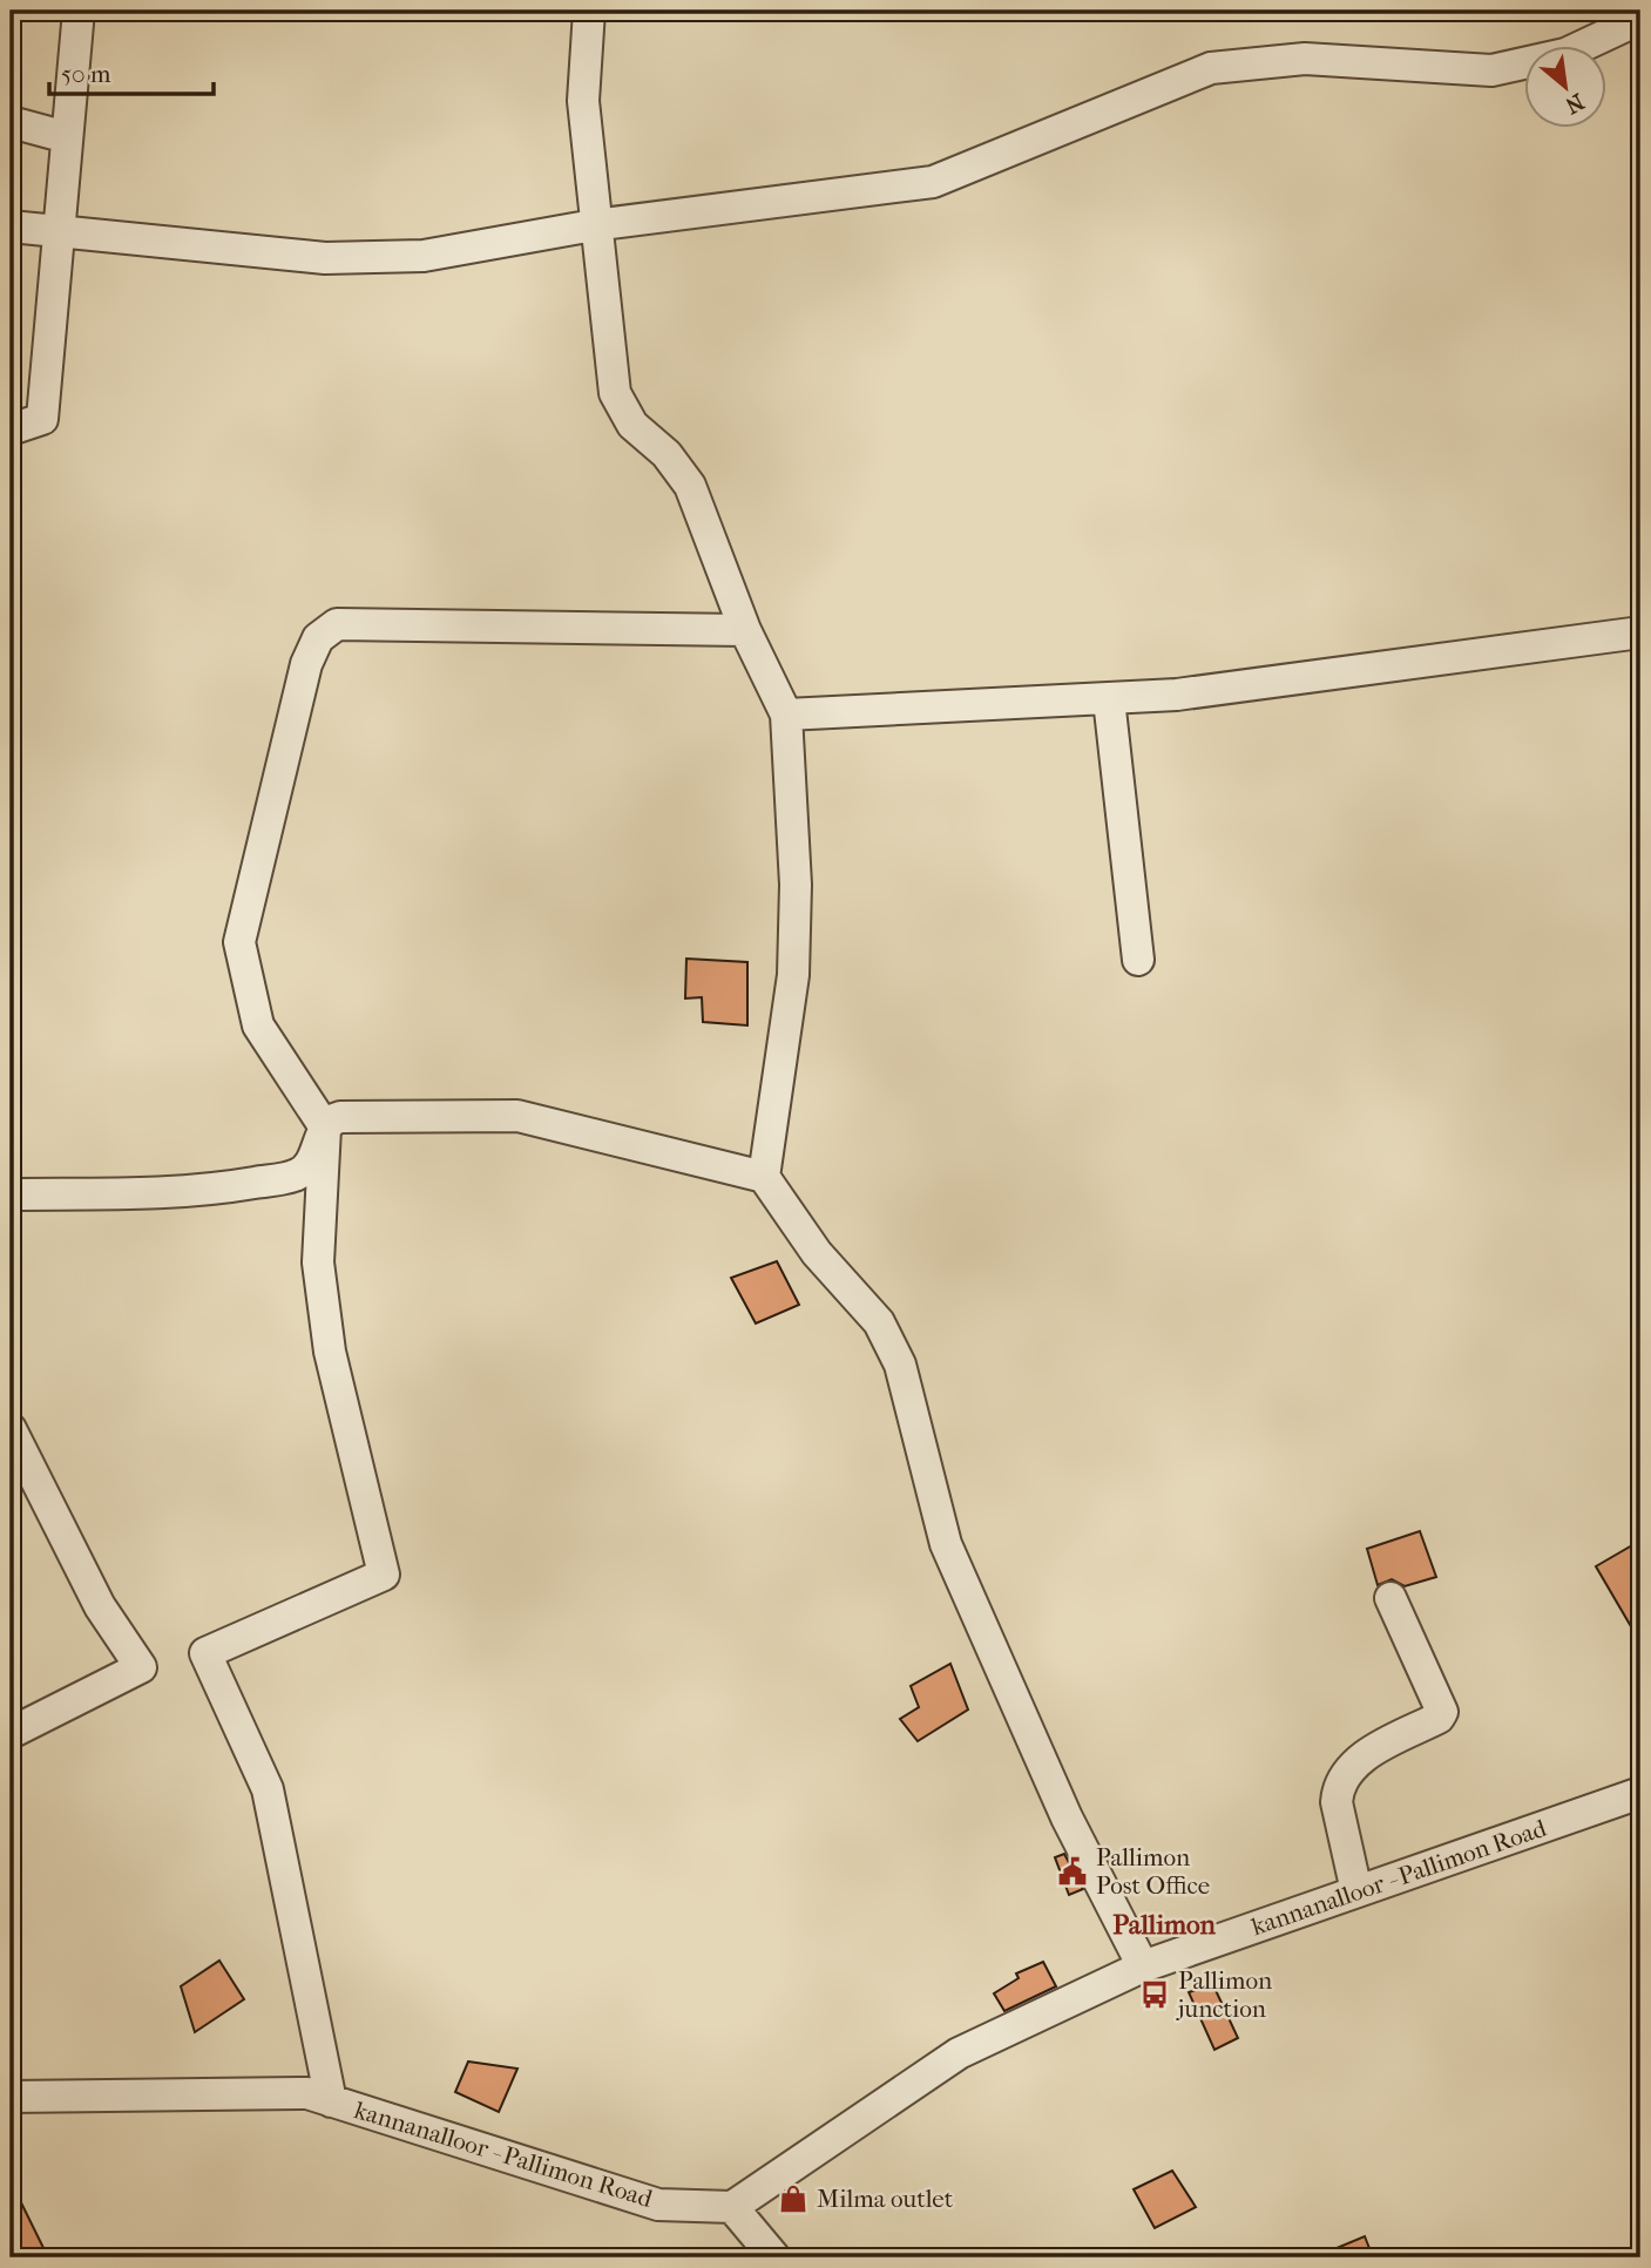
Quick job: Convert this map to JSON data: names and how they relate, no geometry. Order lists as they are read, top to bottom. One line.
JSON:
{"streets":{"street":["kannanalloor - Pallimon Road"]},"districts":["Pallimon"],"places":{"public building":["Pallimon Post Office"],"bus stop":["Pallimon junction"],"shop":["Milma outlet"]},"scale_bar":"50 m","north":"bottom right"}
